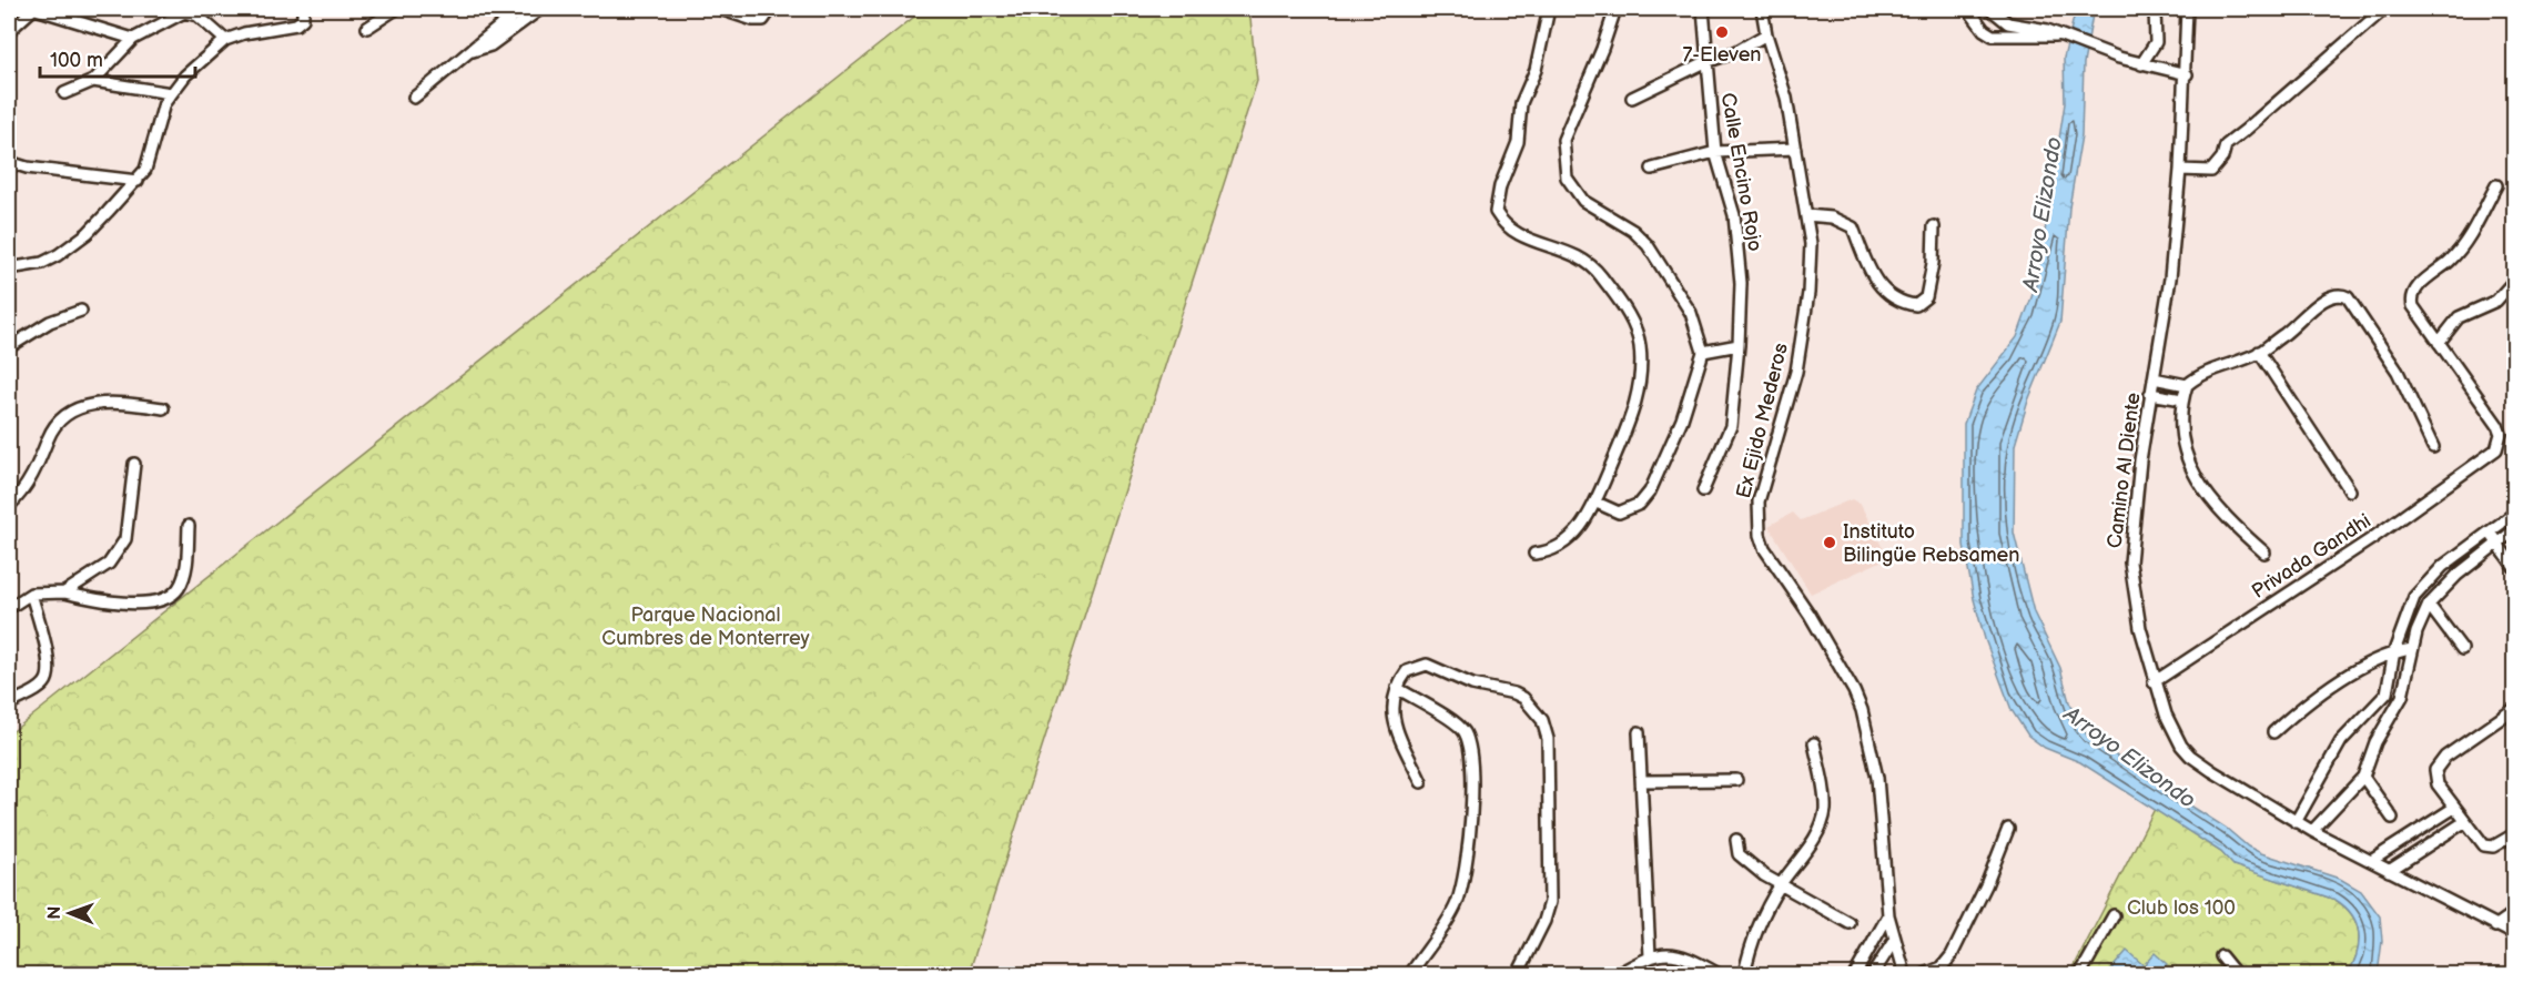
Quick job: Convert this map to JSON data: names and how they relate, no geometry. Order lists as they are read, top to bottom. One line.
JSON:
{"streets":{"street":["Calle Encino Rojo","Ex Ejido Mederos","Camino Al Diente","Privada Gandhi"]},"crossings":[["Camino Al Diente","Privada Gandhi"]],"water":["Arroyo Elizondo"],"parks":["Parque Nacional Cumbres de Monterrey","Club los 100"],"places":["7-Eleven","Instituto Bilingüe Rebsamen"],"scale_bar":"100 m","north":"left"}
